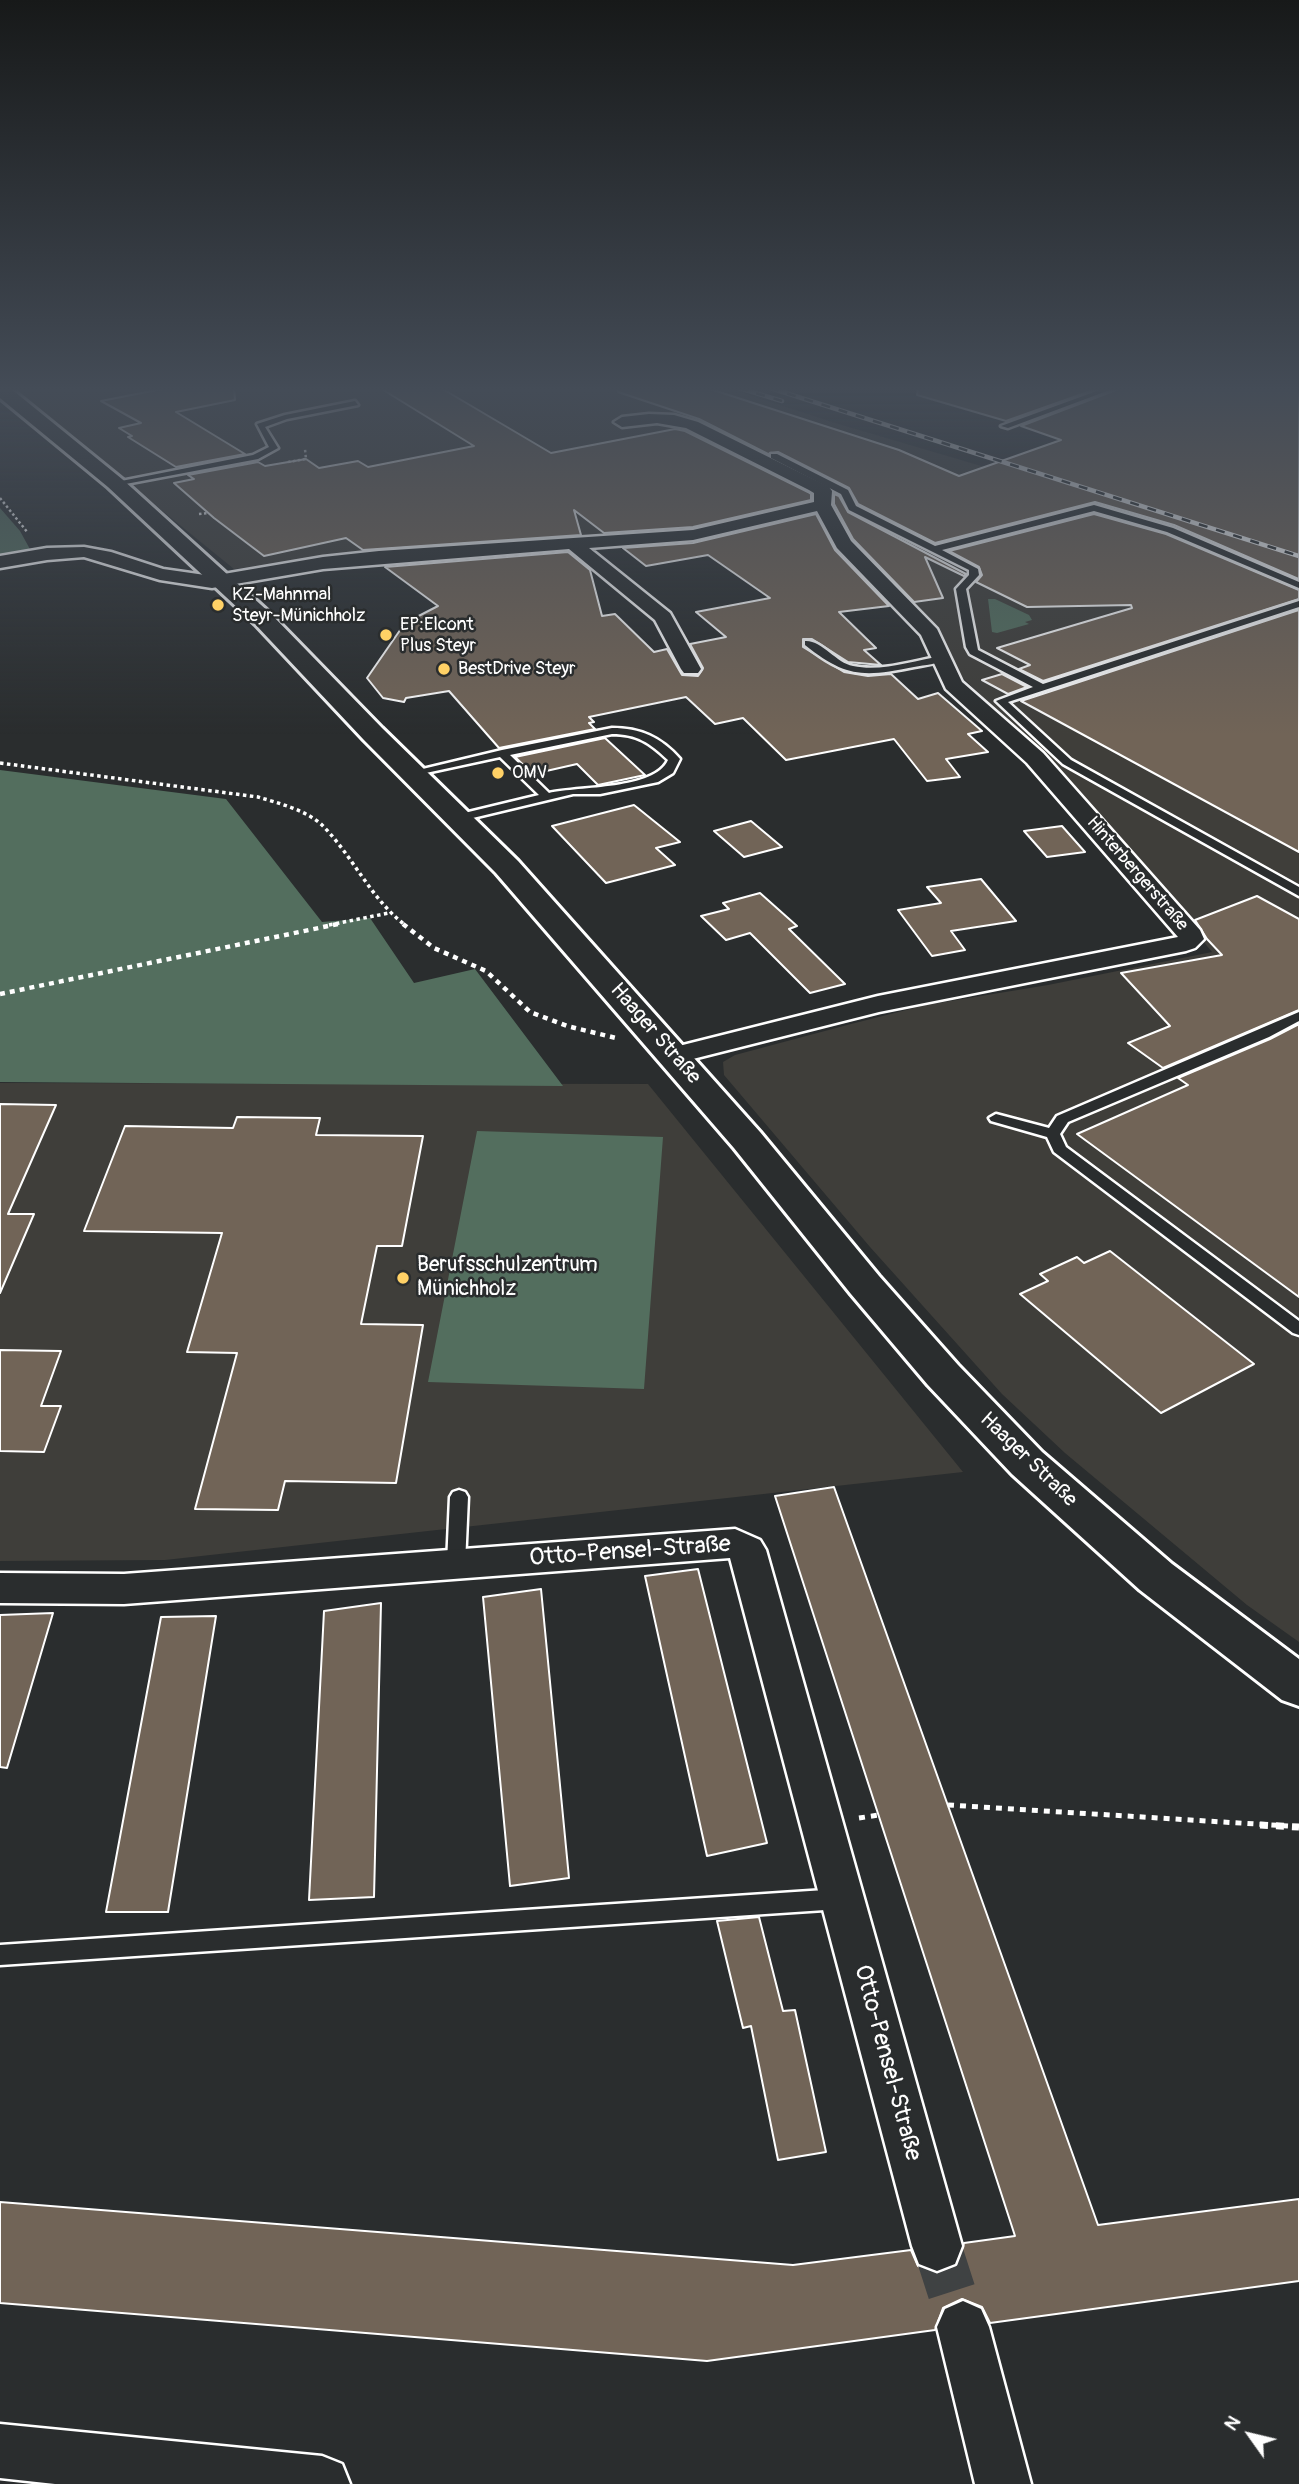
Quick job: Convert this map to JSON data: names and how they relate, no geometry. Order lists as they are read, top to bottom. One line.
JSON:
{"streets":{"main road":["Haager Straße"],"street":["Hinterbergerstraße","Otto-Pensel-Straße"]},"crossings":[["Hinterbergerstraße","Haager Straße"]],"places":["KZ-Mahnmal Steyr-Münichholz","EP:Elcont Plus Steyr","BestDrive Steyr","OMV","Berufsschulzentrum Münichholz"],"north":"top left"}
